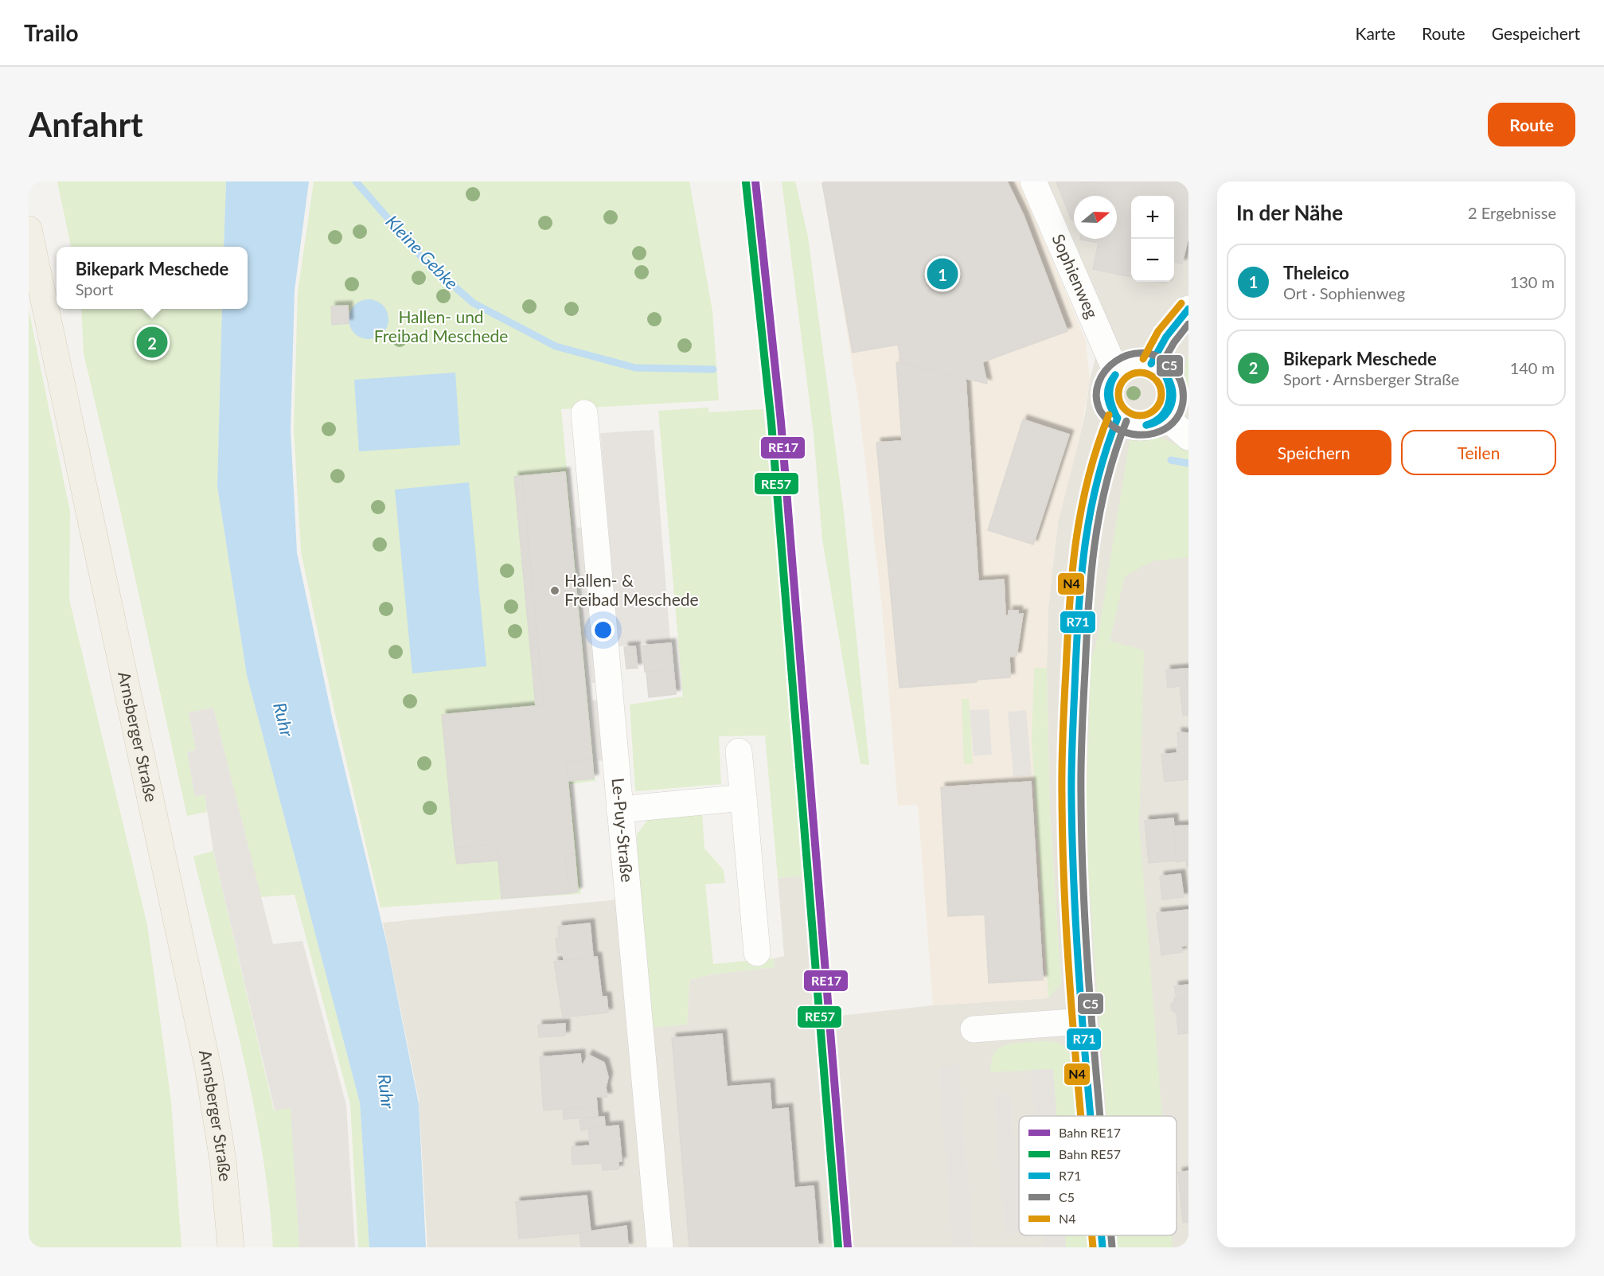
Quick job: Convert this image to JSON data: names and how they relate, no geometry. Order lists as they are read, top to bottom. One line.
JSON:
{"streets":{"main road":["Arnsberger Straße"],"street":["Sophienweg","Le-Puy-Straße"]},"water":["Kleine Gebke","Ruhr"],"parks":["Hallen- und Freibad Meschede"],"places":["Hallen- & Freibad Meschede"],"lines":["rail line RE17","rail line RE57","transit line N4","transit line R71","transit line C5"],"legend":["Bahn RE17","Bahn RE57","R71","C5","N4"],"north":"right","page":{"header":"Trailo","nav":["Karte","Route","Gespeichert"],"buttons":["Route",["Speichern","Teilen"]],"title":"Anfahrt","heading":["In der Nähe","2 Ergebnisse"],"map_buttons":["+","−"],"list":[{"mark":"1","name":"Theleico","note":"Ort · Sophienweg","value":"130 m"},{"mark":"2","name":"Bikepark Meschede","note":"Sport · Arnsberger Straße","value":"140 m"}],"popup":["Bikepark Meschede","Sport"],"pins":["1","2"]}}
